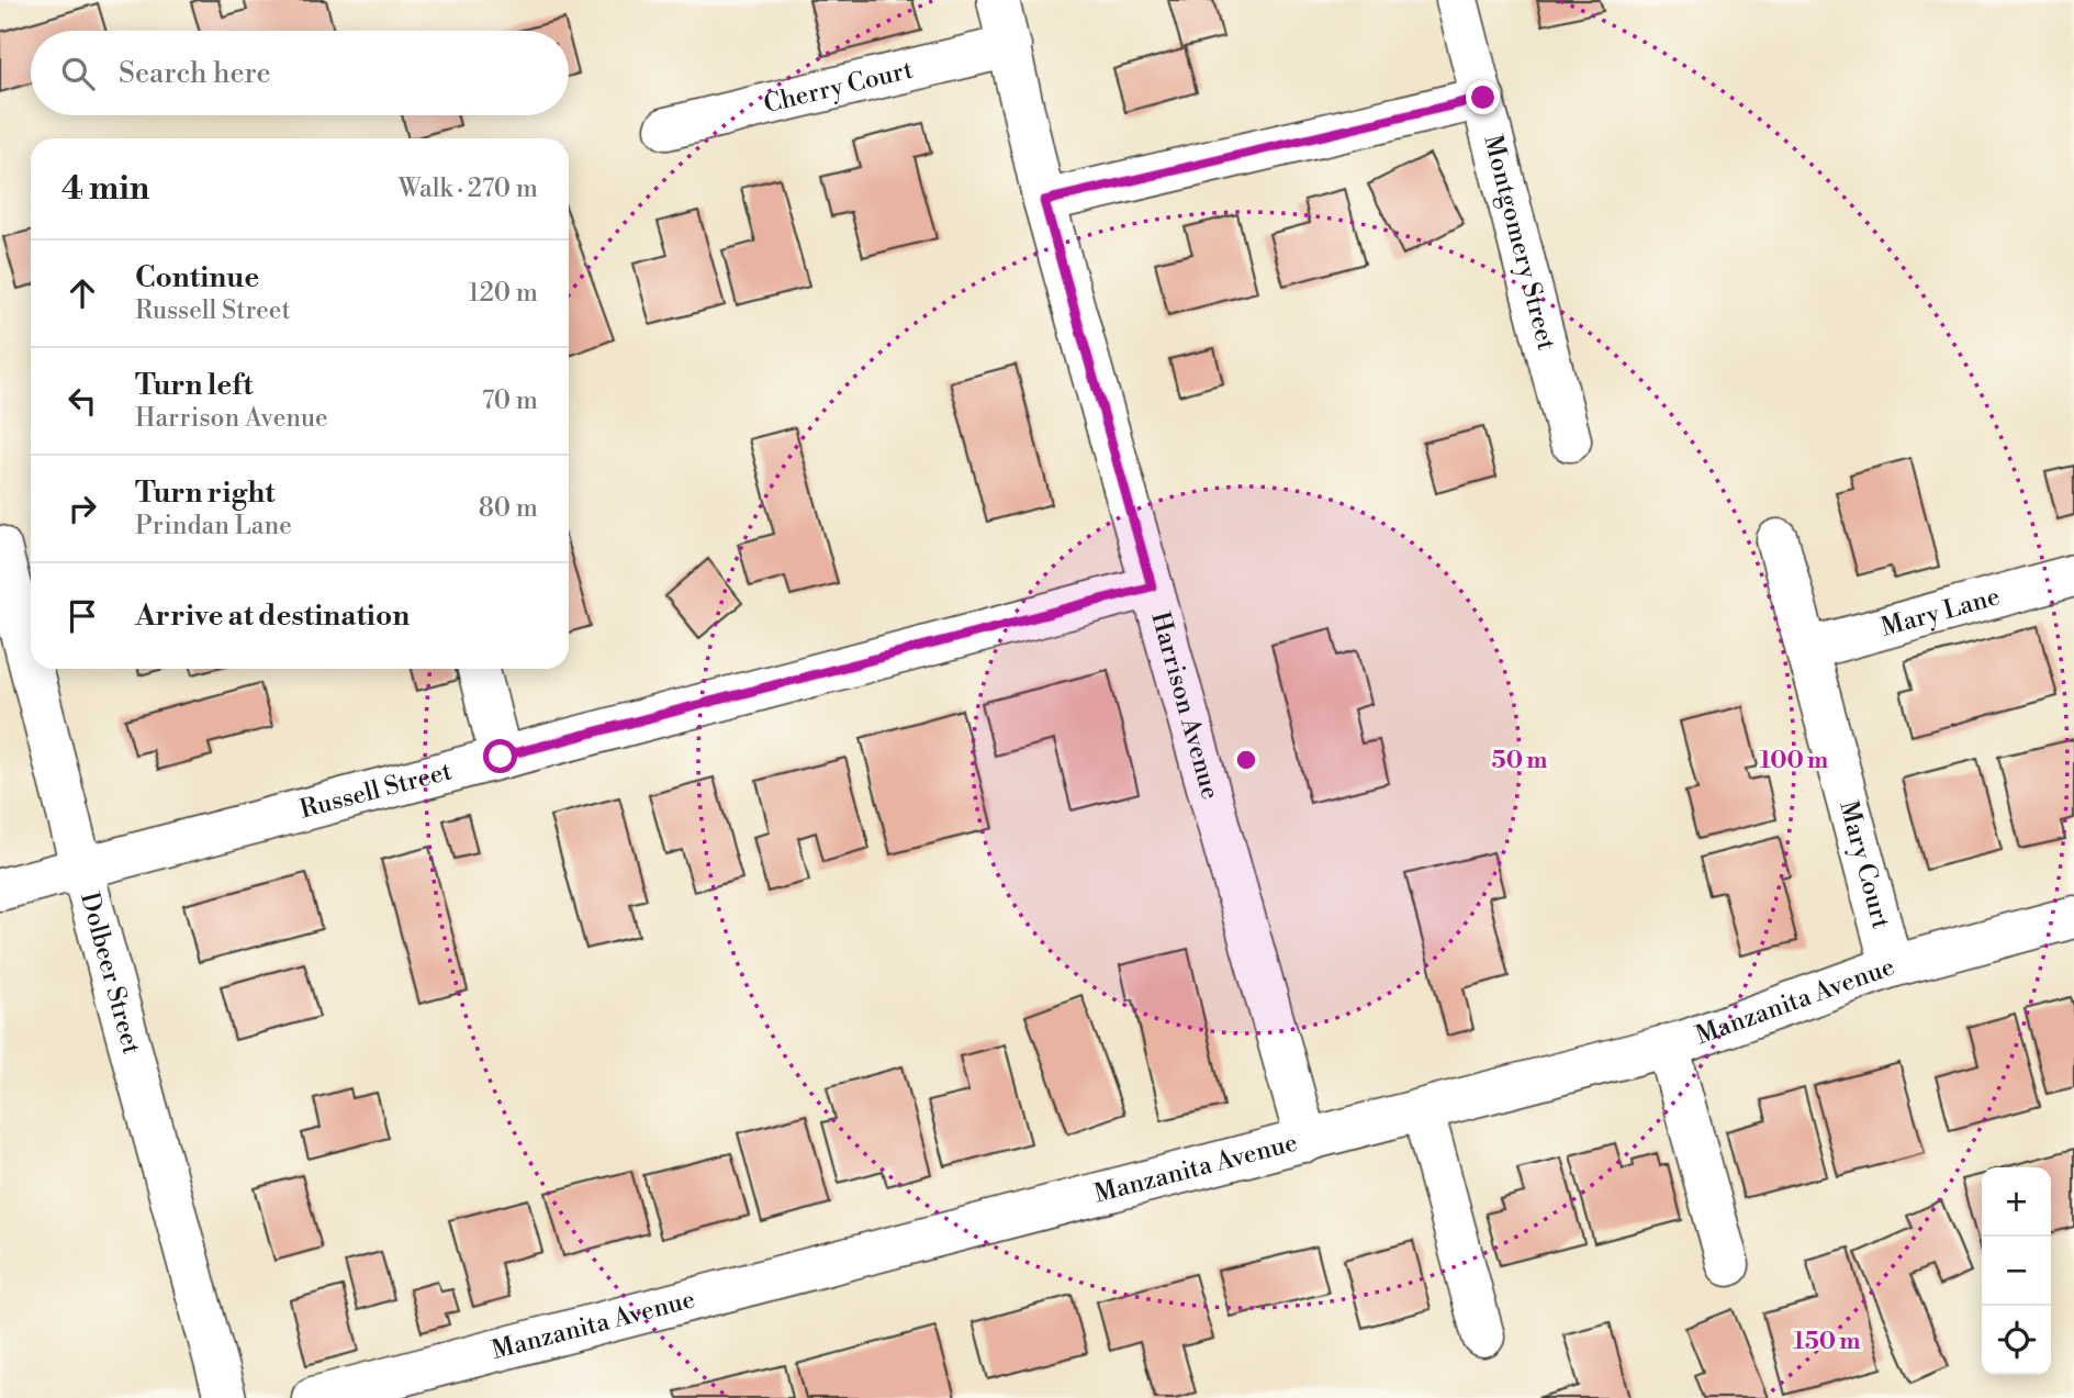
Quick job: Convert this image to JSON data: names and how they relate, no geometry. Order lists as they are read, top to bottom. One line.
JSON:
{"streets":{"street":["Cherry Court","Montgomery Street","Mary Lane","Harrison Avenue","Russell Street","Mary Court","Dolbeer Street","Manzanita Avenue"]},"crossings":[["Cherry Court","Harrison Avenue"],["Mary Lane","Mary Court"],["Harrison Avenue","Russell Street"],["Harrison Avenue","Manzanita Avenue"],["Russell Street","Dolbeer Street"],["Mary Court","Manzanita Avenue"]],"page":{"search":"Search here","heading":["4 min","Walk · 270 m"],"list":[["Continue","Russell Street","120 m"],["Turn left","Harrison Avenue","70 m"],["Turn right","Prindan Lane","80 m"],"Arrive at destination"],"map_buttons":["+","−"]},"rings":["50 m","100 m","150 m"]}
